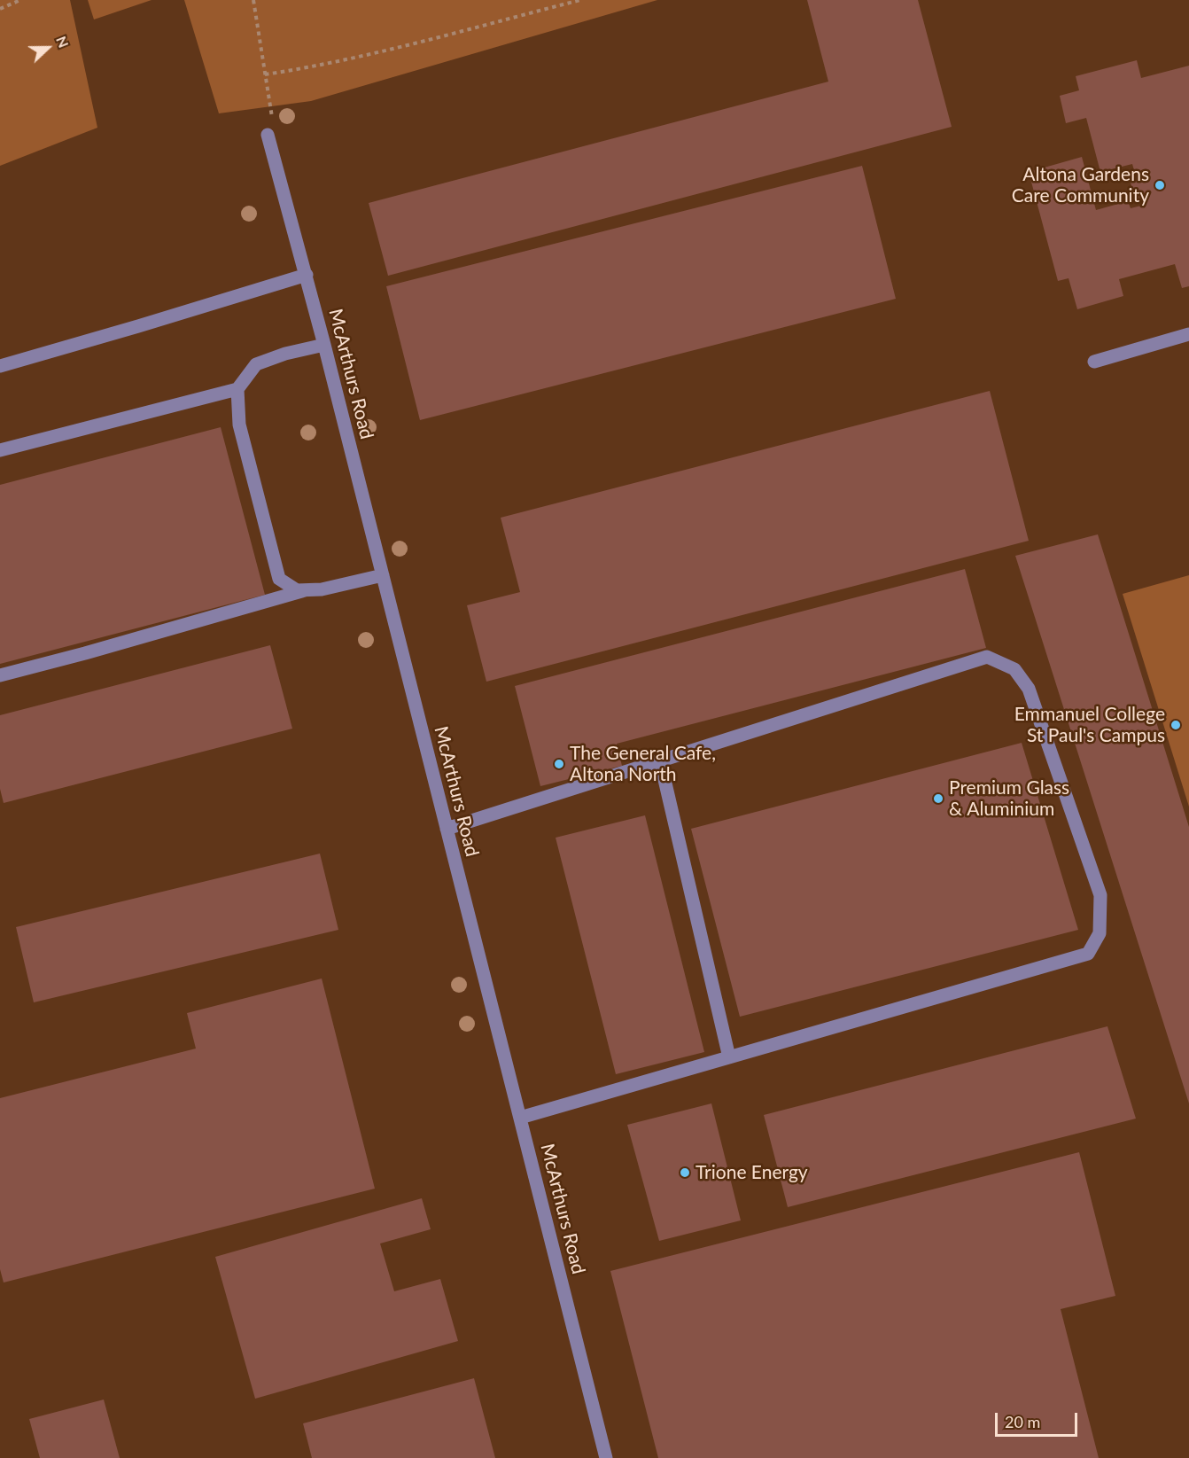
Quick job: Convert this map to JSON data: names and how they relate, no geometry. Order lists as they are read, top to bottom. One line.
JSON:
{"streets":{"street":["McArthurs Road"]},"places":["Altona Gardens Care Community","Emmanuel College St Paul's Campus","The General Cafe, Altona North","Premium Glass & Aluminium","Trione Energy"],"scale_bar":"20 m","north":"right"}
